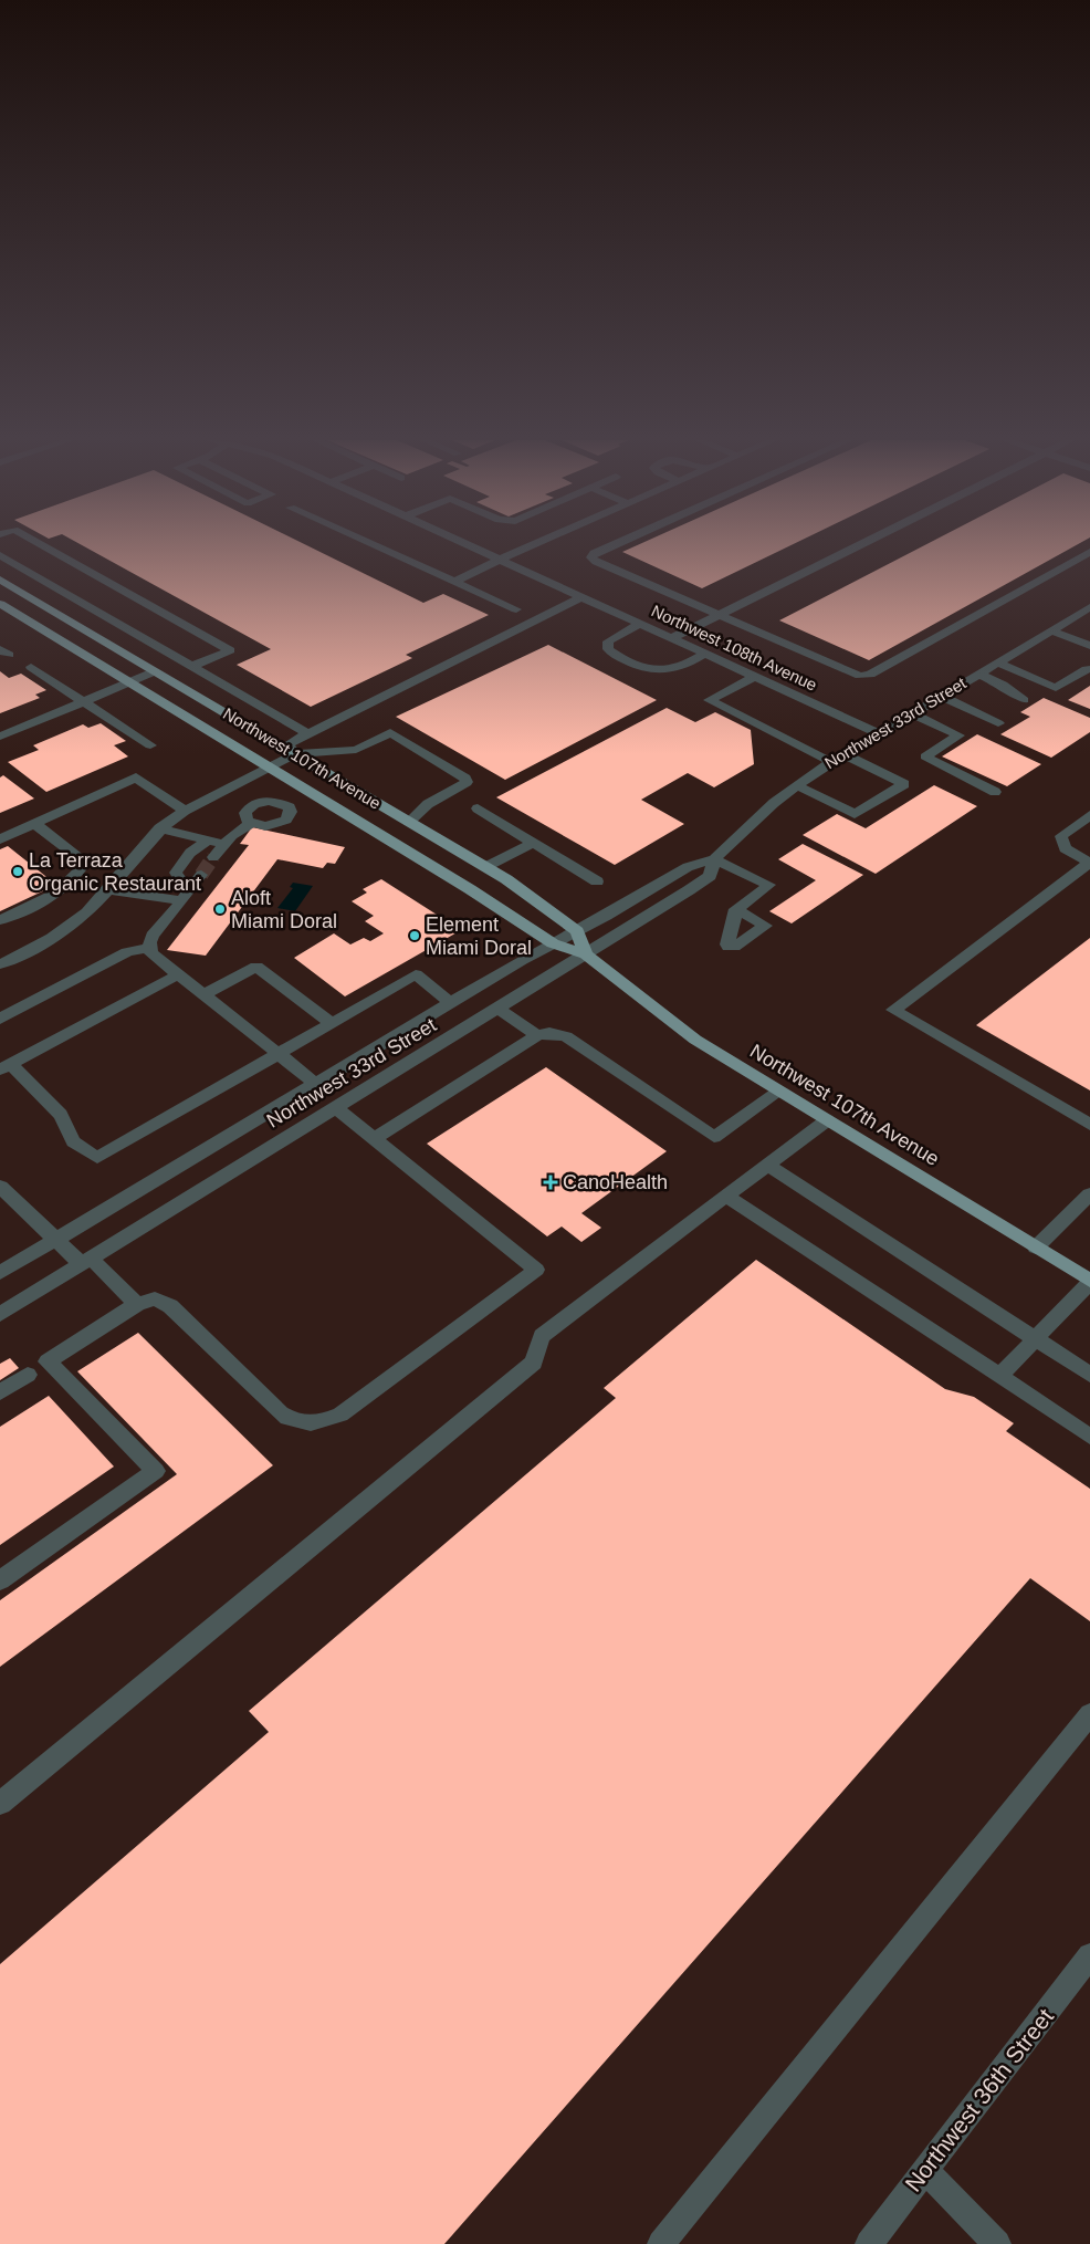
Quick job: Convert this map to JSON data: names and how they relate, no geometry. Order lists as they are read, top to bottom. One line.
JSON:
{"streets":{"main road":["Northwest 107th Avenue"],"street":["Northwest 108th Avenue","Northwest 33rd Street","Northwest 36th Street"]},"crossings":[["Northwest 108th Avenue","Northwest 33rd Street"],["Northwest 33rd Street","Northwest 107th Avenue"]],"places":{"other":["La Terraza Organic Restaurant","Aloft Miami Doral","Element Miami Doral"],"health":["CanoHealth"]}}
